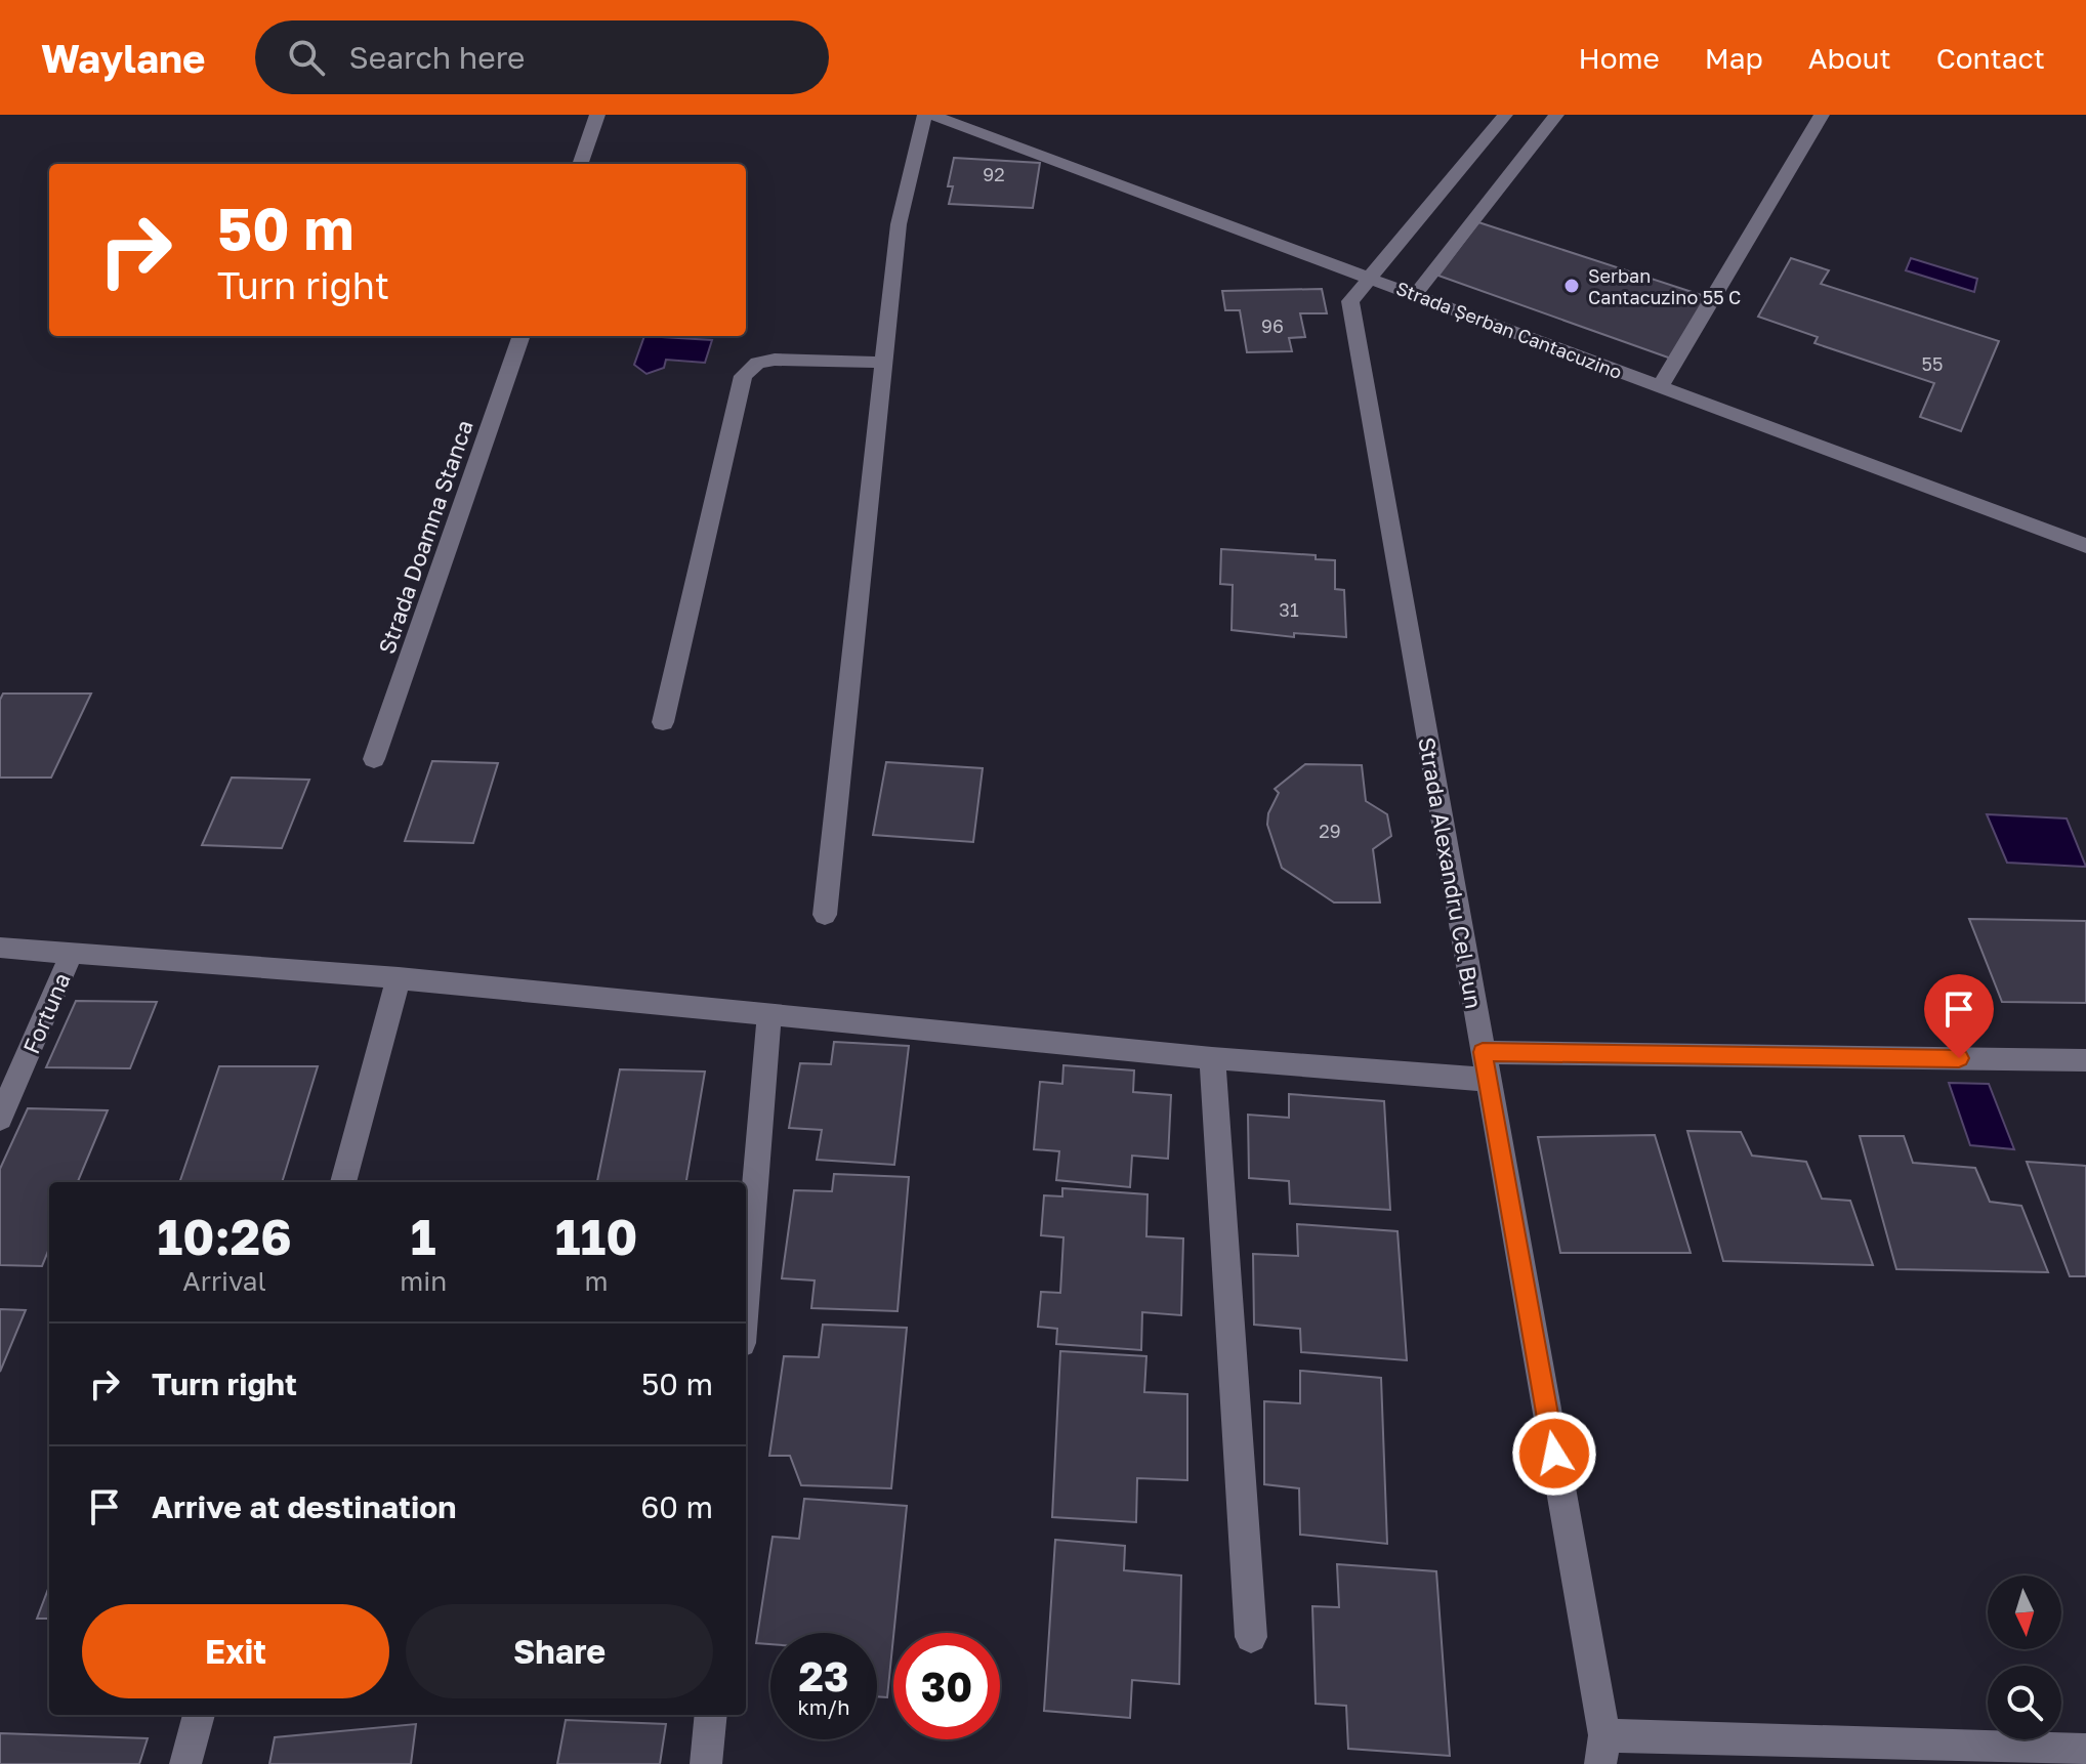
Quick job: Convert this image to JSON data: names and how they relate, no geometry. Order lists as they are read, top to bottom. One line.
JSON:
{"streets":{"street":["Strada Șerban Cantacuzino","Strada Doamna Stanca","Strada Alexandru Cel Bun","Fortuna"]},"crossings":[["Strada Șerban Cantacuzino","Strada Alexandru Cel Bun"]],"places":["Serban Cantacuzino 55 C"],"house_numbers":["92","96","55","31","29"],"north":"bottom","page":{"header":"Waylane","search":"Search here","nav":["Home","Map","About","Contact"],"turn":["50 m","Turn right"],"eta":["10:26","Arrival","1","min","110","m"],"list":[{"name":"Turn right","value":"50 m"},{"name":"Arrive at destination","value":"60 m"}],"buttons":["Exit","Share"],"speed":"23 km/h","limit":"30"}}
